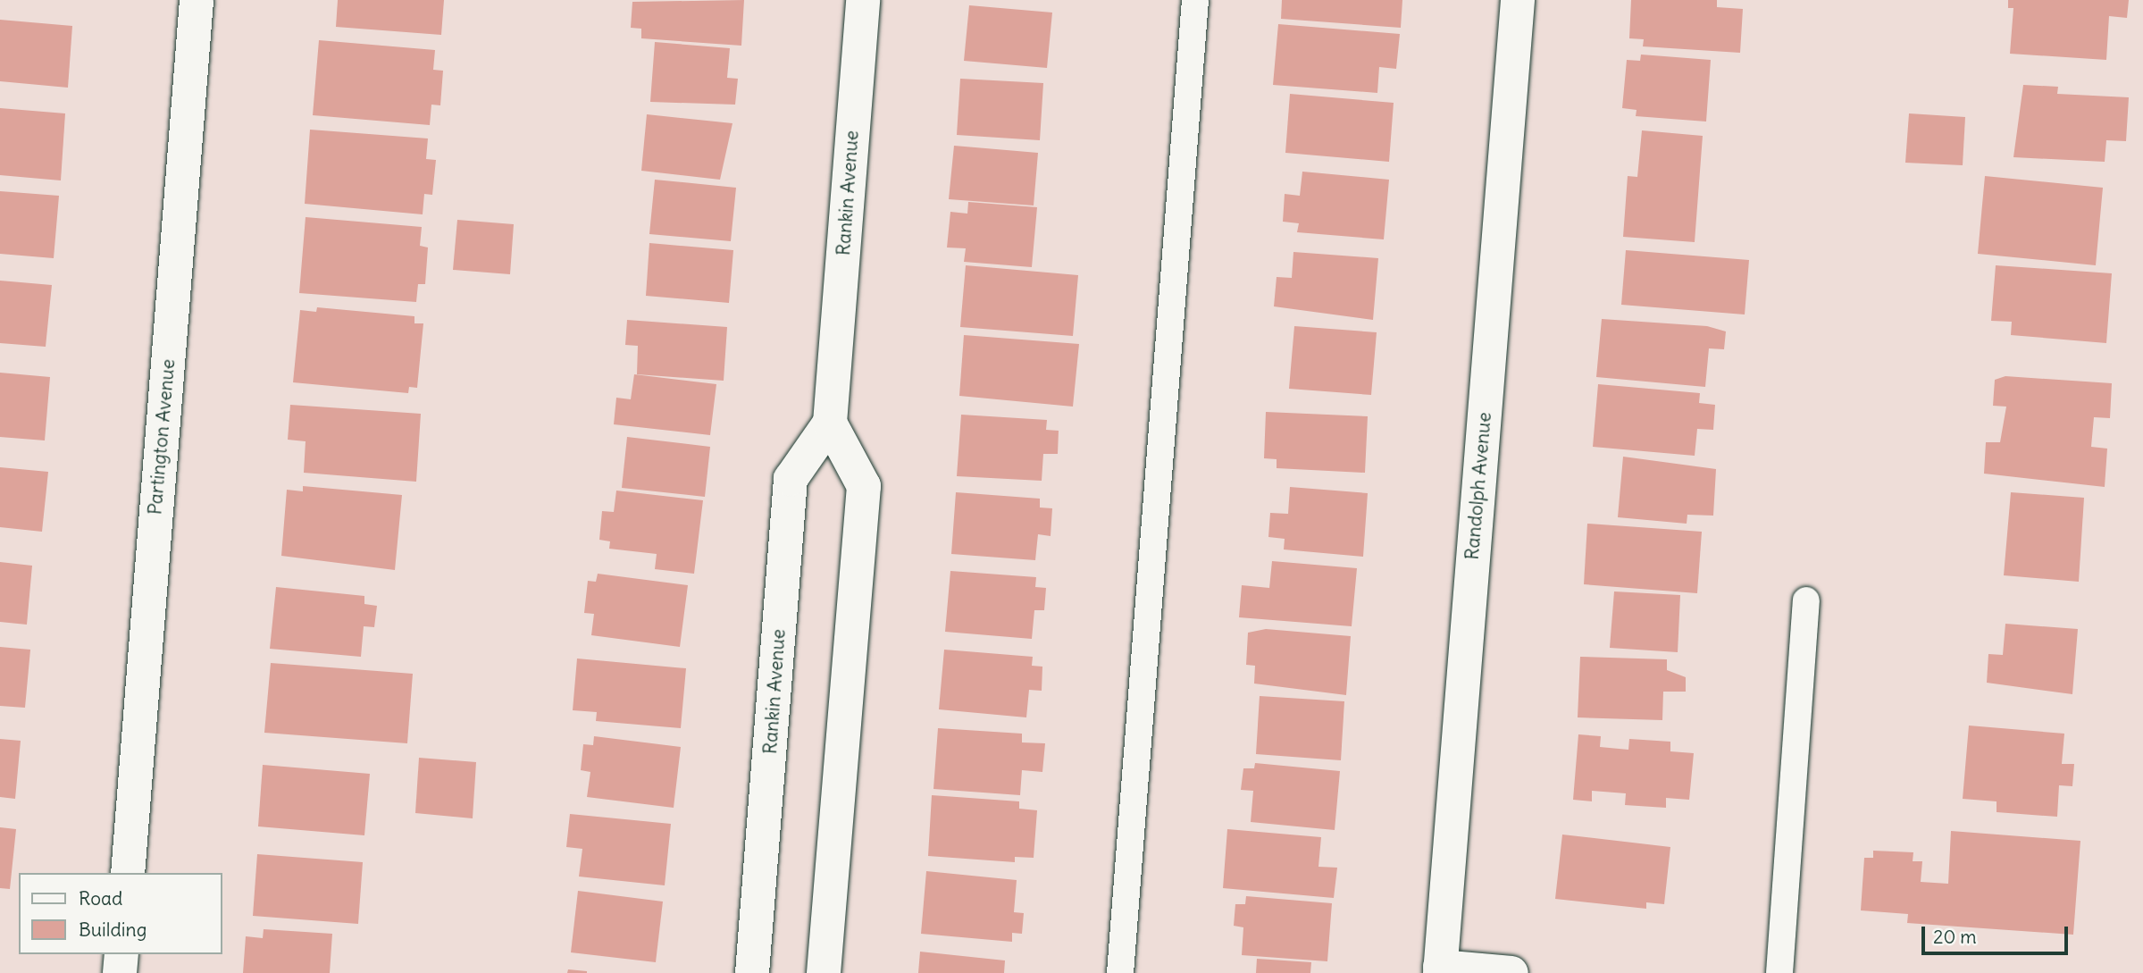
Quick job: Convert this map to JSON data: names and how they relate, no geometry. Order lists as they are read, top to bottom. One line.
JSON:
{"streets":{"street":["Rankin Avenue","Partington Avenue","Randolph Avenue"]},"legend":["Road","Building"],"scale_bar":"20 m"}
